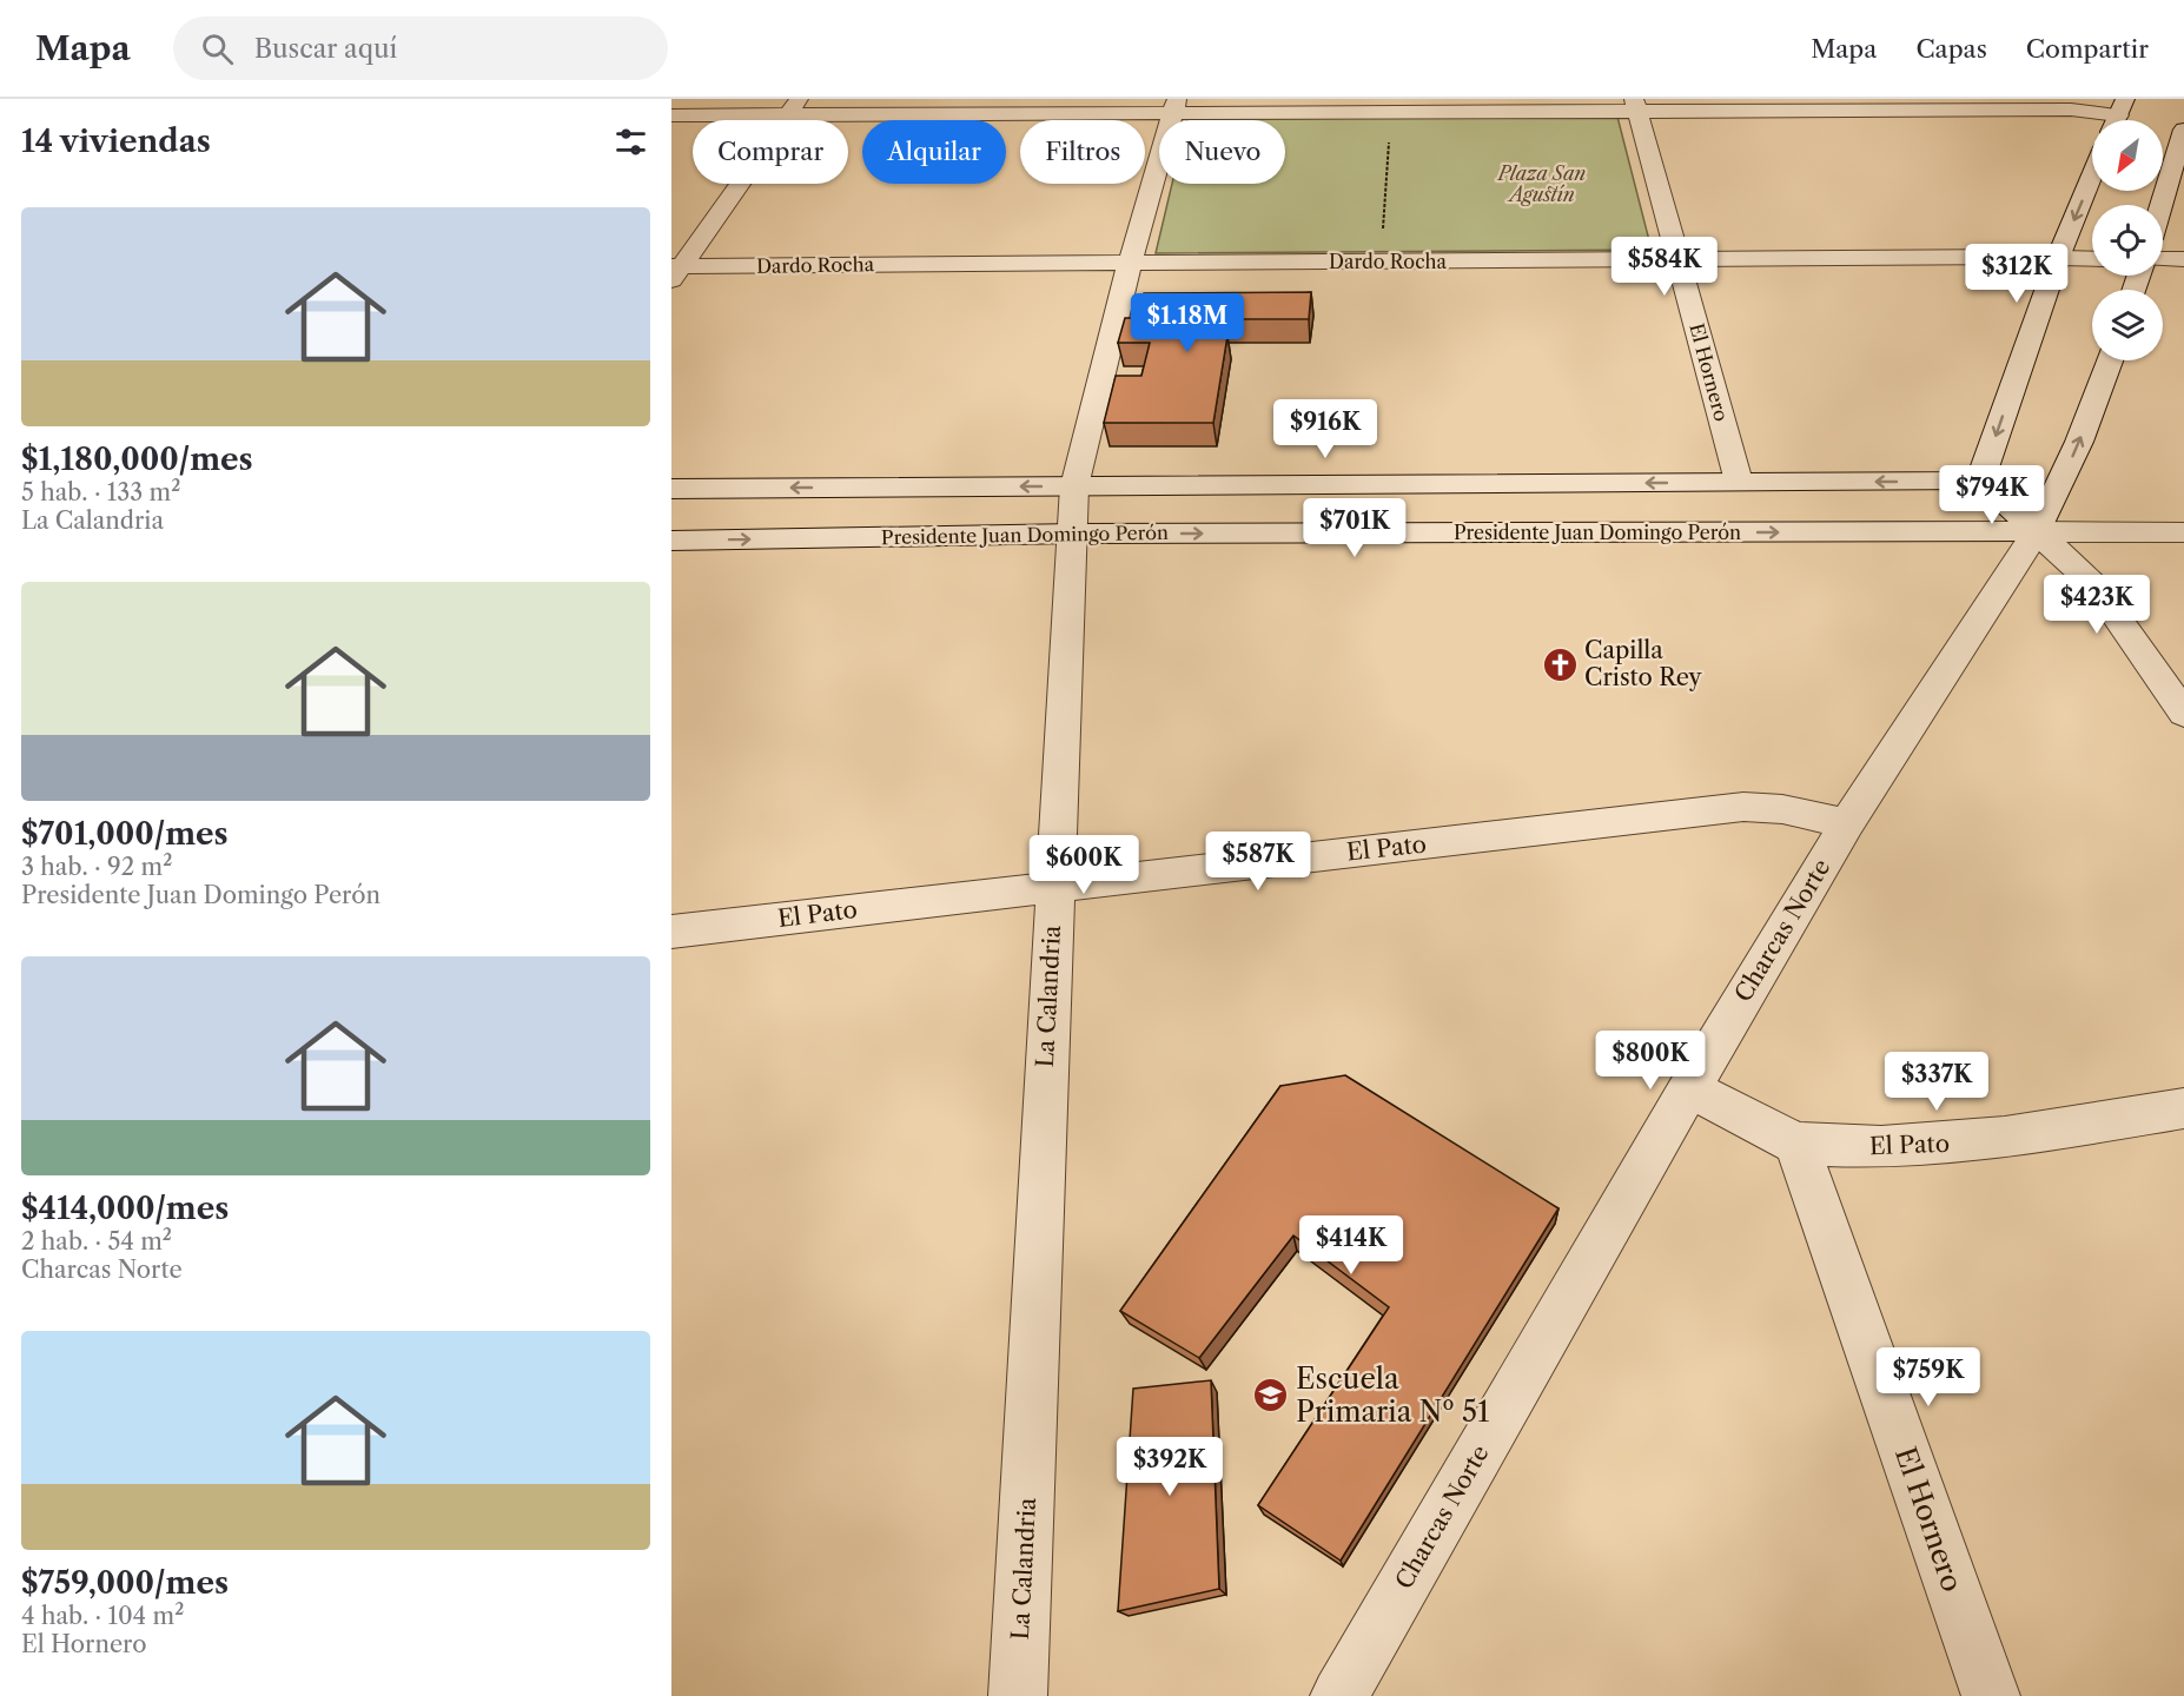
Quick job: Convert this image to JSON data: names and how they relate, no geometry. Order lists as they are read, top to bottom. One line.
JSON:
{"streets":{"street":["Dardo Rocha","El Hornero","Presidente Juan Domingo Perón","El Pato","Charcas Norte","La Calandria"]},"crossings":[["Dardo Rocha","El Hornero"],["Dardo Rocha","La Calandria"],["El Hornero","El Pato"],["Presidente Juan Domingo Perón","Charcas Norte"],["Presidente Juan Domingo Perón","La Calandria"],["El Pato","Charcas Norte"],["El Pato","La Calandria"]],"parks":["Plaza San Agustín"],"places":{"church":["Capilla Cristo Rey"],"school or university":["Escuela Primaria Nº 51"]},"north":"bottom left","page":{"header":"Mapa","search":"Buscar aquí","nav":["Mapa","Capas","Compartir"],"heading":"14 viviendas","chip":["Comprar","Alquilar","Filtros","Nuevo"],"list":[{"name":"$1,180,000/mes","note":"5 hab. · 133 m² · La Calandria"},{"name":"$701,000/mes","note":"3 hab. · 92 m² · Presidente Juan Domingo Perón"},{"name":"$414,000/mes","note":"2 hab. · 54 m² · Charcas Norte"},{"name":"$759,000/mes","note":"4 hab. · 104 m² · El Hornero"}],"price":["$584K","$312K","$1.18M","$916K","$794K","$701K","$423K","$587K","$600K","$800K","$337K","$414K","$759K","$392K"]}}
